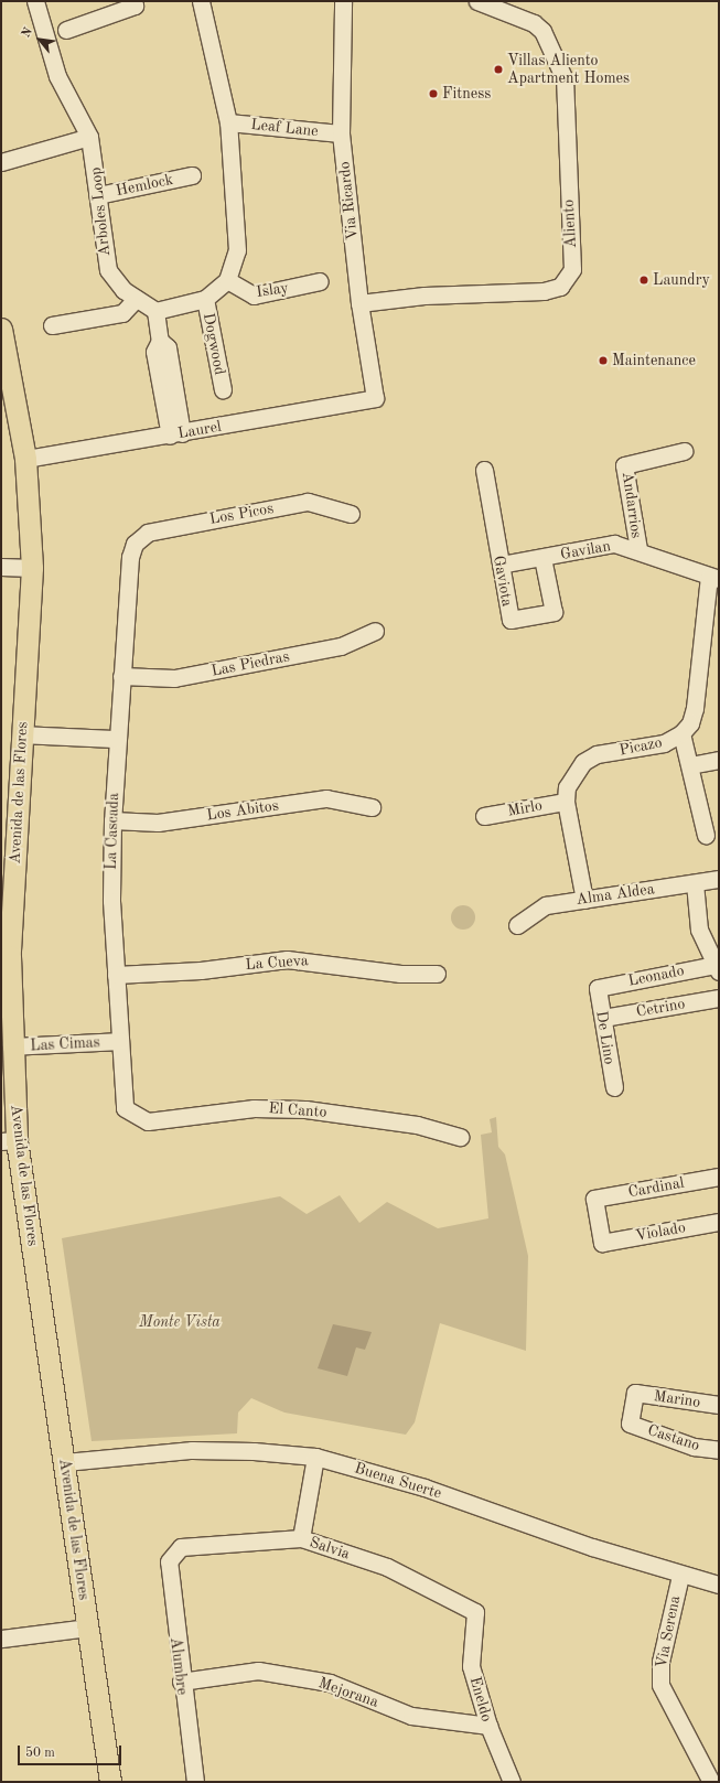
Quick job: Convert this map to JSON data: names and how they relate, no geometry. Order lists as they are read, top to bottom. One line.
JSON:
{"streets":{"main road":["Avenida de las Flores"],"street":["Leaf Lane","Hemlock","Via Ricardo","Arboles Loop","Aliento","Islay","Dogwood","Laurel","Andarrios","Los Picos","Gavilan","Gaviota","Las Piedras","Picazo","Mirlo","Los Abitos","La Cascada","Alma Aldea","La Cueva","Leonado","Cetrino","De Lino","Las Cimas","El Canto","Cardinal","Violado","Marino","Castano","Buena Suerte","Salvia","Via Serena","Alumbre","Mejorana","Eneldo"]},"crossings":[["Leaf Lane","Via Ricardo"],["Hemlock","Arboles Loop"],["Via Ricardo","Aliento"],["Via Ricardo","Laurel"],["Laurel","Avenida de las Flores"],["Andarrios","Gavilan"],["Los Picos","La Cascada"],["Gavilan","Gaviota"],["Gavilan","Picazo"],["Las Piedras","La Cascada"],["Picazo","Mirlo"],["Picazo","Alma Aldea"],["Avenida de las Flores","Las Cimas"],["Avenida de las Flores","Buena Suerte"],["Los Abitos","La Cascada"],["La Cascada","La Cueva"],["La Cascada","Las Cimas"],["La Cascada","El Canto"],["Leonado","De Lino"],["Cetrino","De Lino"],["Cardinal","Violado"],["Marino","Castano"],["Buena Suerte","Via Serena"],["Salvia","Alumbre"],["Salvia","Eneldo"],["Alumbre","Mejorana"],["Mejorana","Eneldo"]],"parks":["Monte Vista"],"places":["Villas Aliento Apartment Homes","Fitness","Laundry","Maintenance"],"scale_bar":"50 m","north":"top left"}
